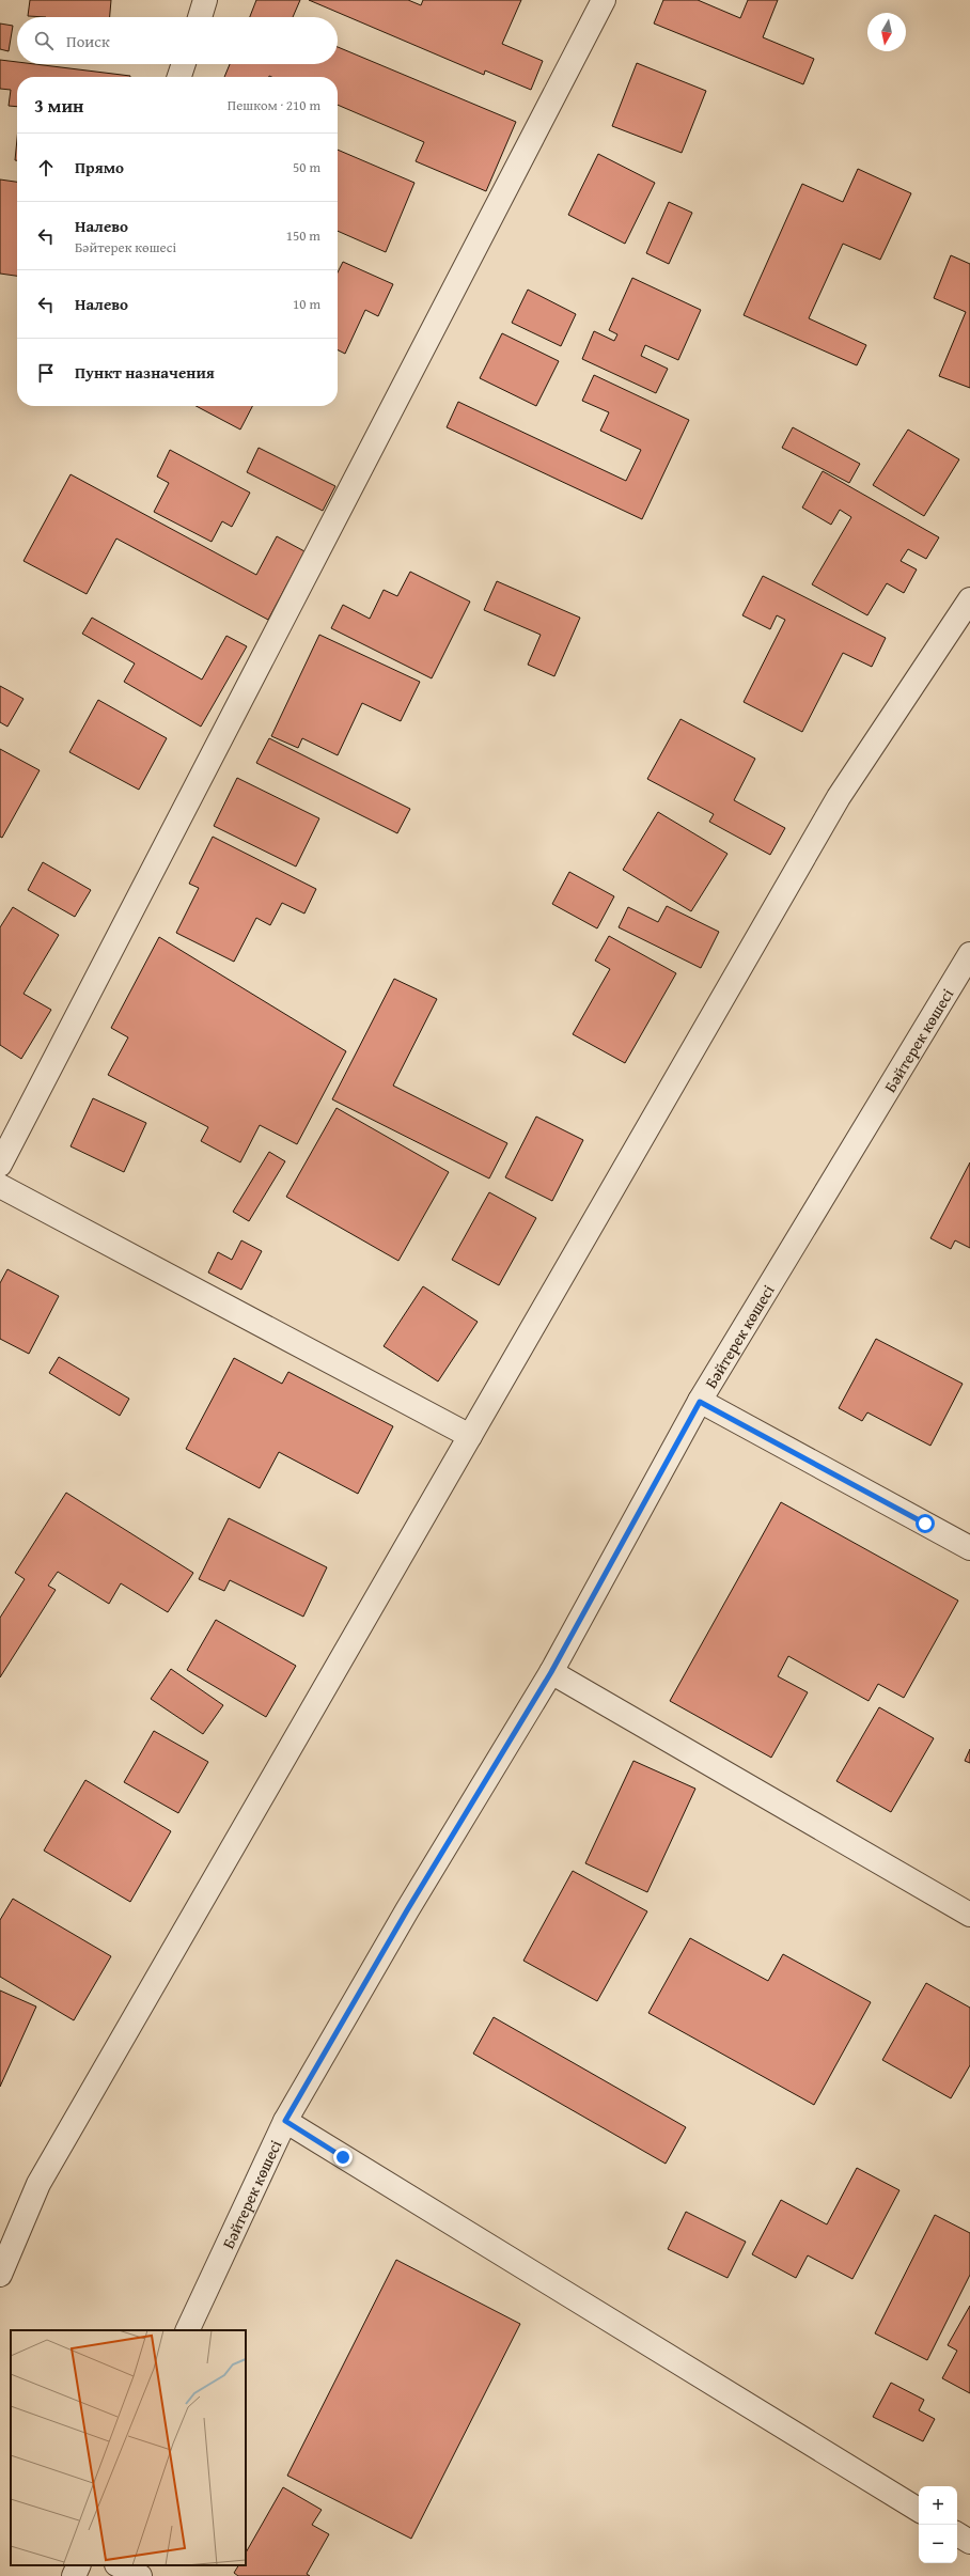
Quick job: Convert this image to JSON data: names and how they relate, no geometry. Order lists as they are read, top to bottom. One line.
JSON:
{"streets":{"street":["Бәйтерек көшесі"]},"north":"bottom","page":{"search":"Поиск","heading":["3 мин","Пешком · 210 m"],"list":[["Прямо","50 m"],["Налево","Бәйтерек көшесі","150 m"],["Налево","10 m"],"Пункт назначения"],"map_buttons":["+","−"]}}
